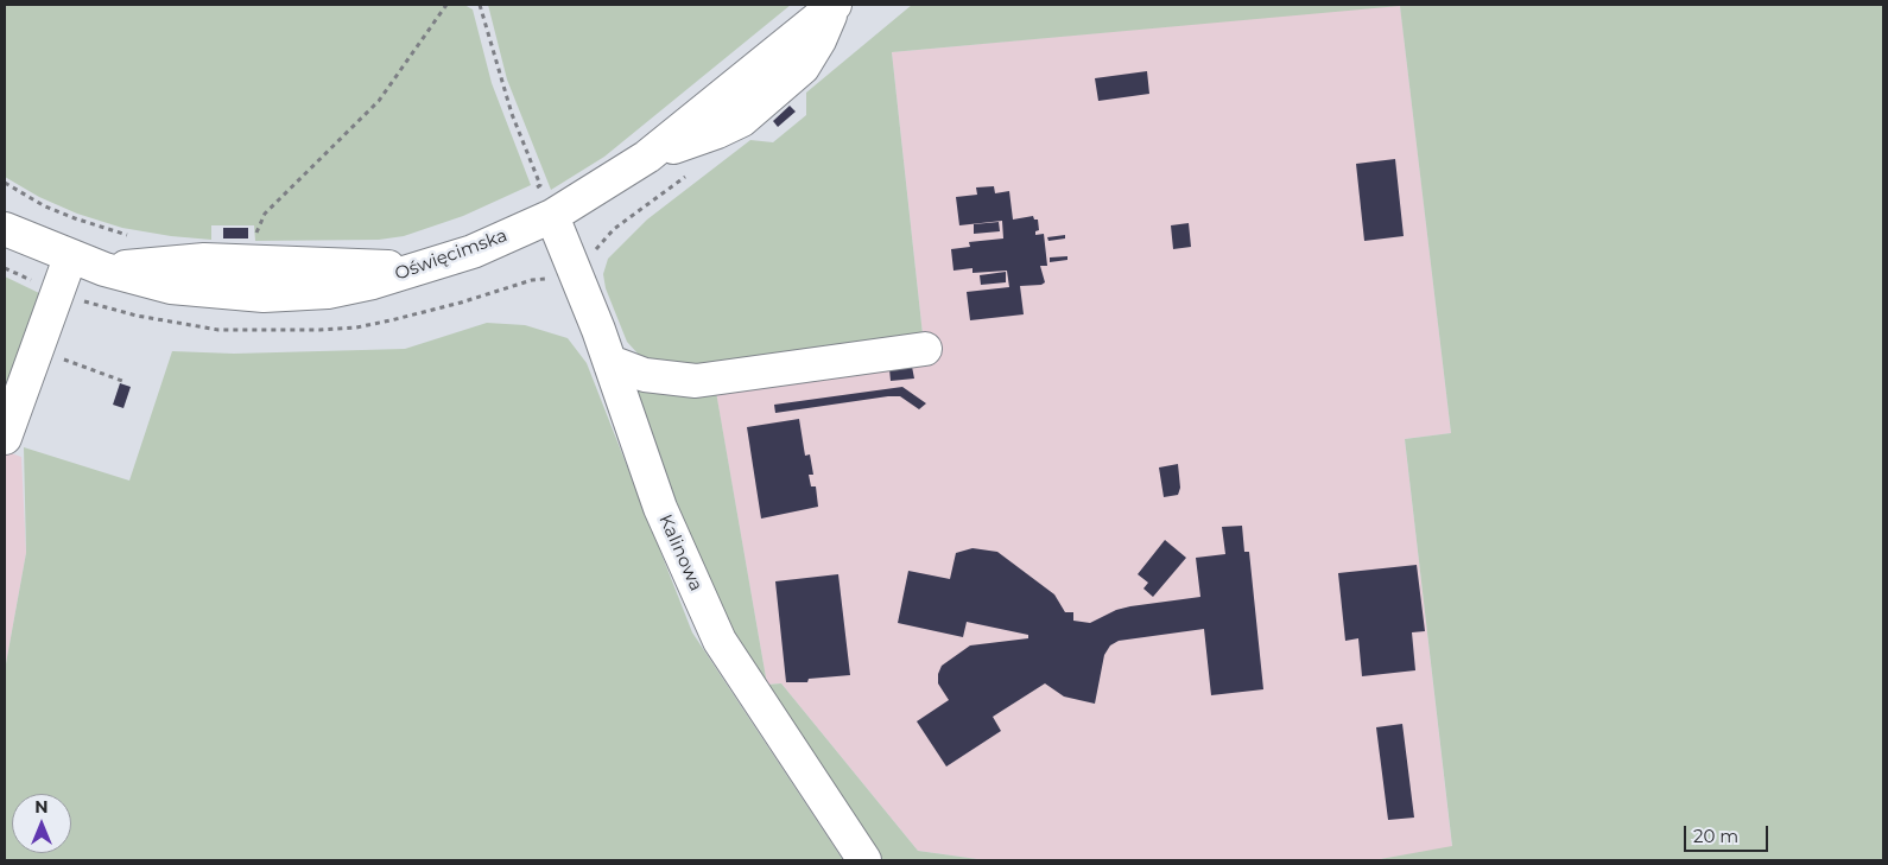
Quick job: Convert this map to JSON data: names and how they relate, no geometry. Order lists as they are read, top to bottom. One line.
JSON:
{"streets":{"street":["Oświęcimska","Kalinowa"]},"crossings":[["Oświęcimska","Kalinowa"]],"scale_bar":"20 m","north":"top"}
